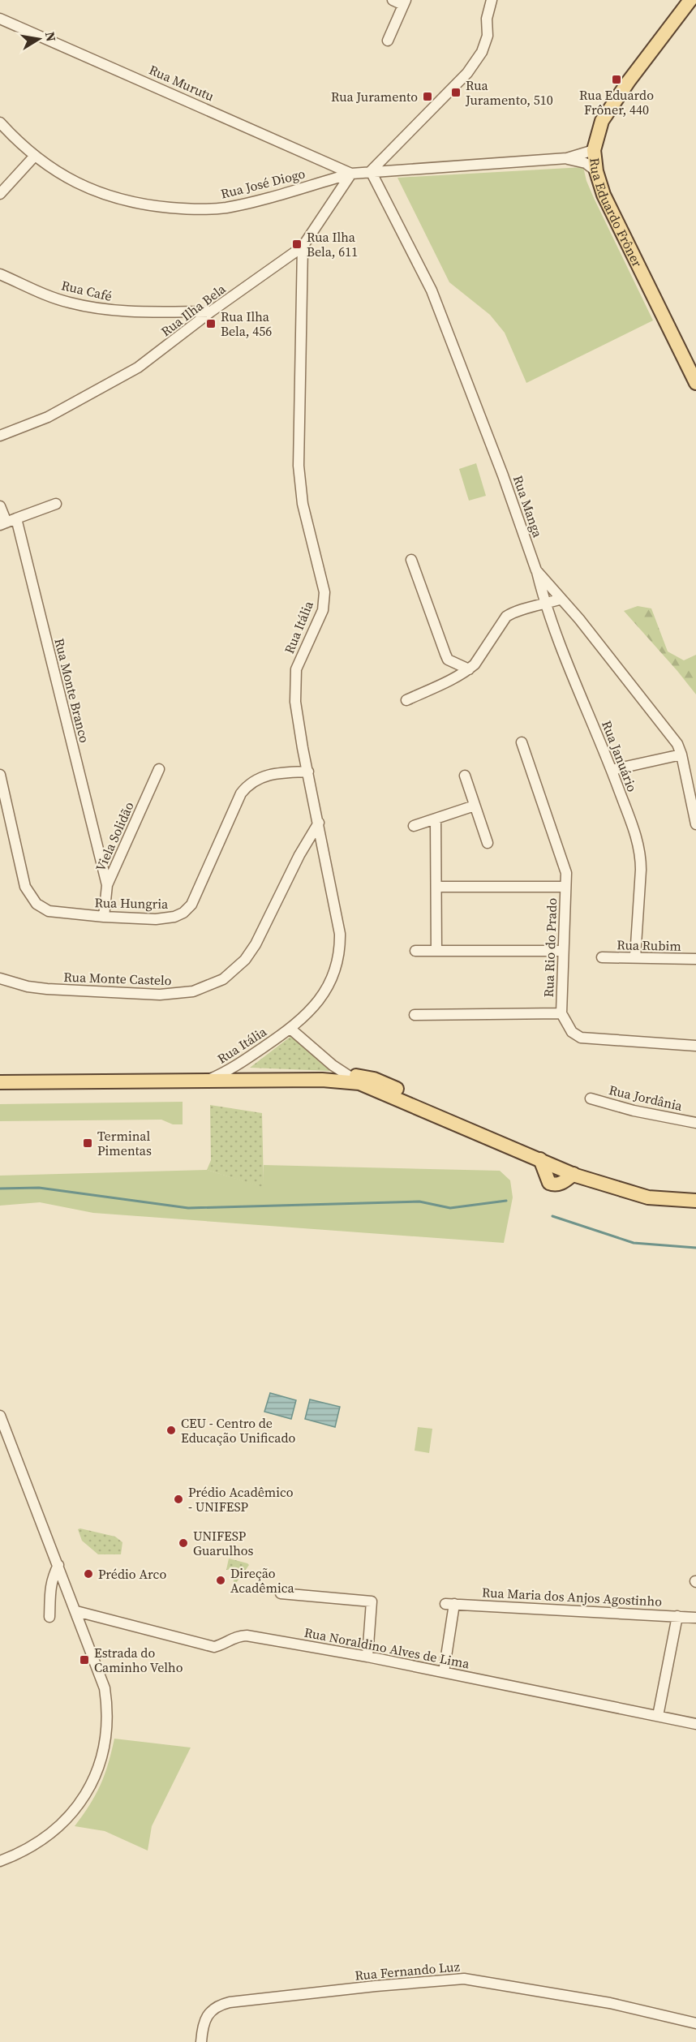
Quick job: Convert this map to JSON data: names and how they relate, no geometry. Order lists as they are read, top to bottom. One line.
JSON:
{"streets":{"main road":["Rua Eduardo Frôner"],"street":["Rua Murutu","Rua José Diogo","Rua Café","Rua Ilha Bela","Rua Manga","Rua Itália","Rua Monte Branco","Rua Januário","Viela Solidão","Rua Hungria","Rua Rubim","Rua Rio do Prado","Rua Monte Castelo","Rua Jordânia","Rua Maria dos Anjos Agostinho","Rua Noraldino Alves de Lima","Rua Fernando Luz"]},"crossings":[["Rua Murutu","Rua José Diogo"],["Rua Murutu","Rua Ilha Bela"],["Rua José Diogo","Rua Ilha Bela"],["Rua Café","Rua Ilha Bela"],["Rua Ilha Bela","Rua Itália"],["Rua Manga","Rua Januário"],["Rua Itália","Rua Hungria"],["Rua Itália","Rua Monte Castelo"],["Rua Monte Branco","Viela Solidão"],["Rua Januário","Rua Rubim"],["Viela Solidão","Rua Hungria"],["Rua Maria dos Anjos Agostinho","Rua Noraldino Alves de Lima"]],"places":{"transit":["Rua Eduardo Frôner, 440","Rua Juramento, 510","Rua Juramento","Rua Ilha Bela, 611","Rua Ilha Bela, 456","Terminal Pimentas","Estrada do Caminho Velho"],"other":["CEU - Centro de Educação Unificado","Prédio Acadêmico - UNIFESP","UNIFESP Guarulhos","Prédio Arco","Direção Acadêmica"]},"north":"right"}
